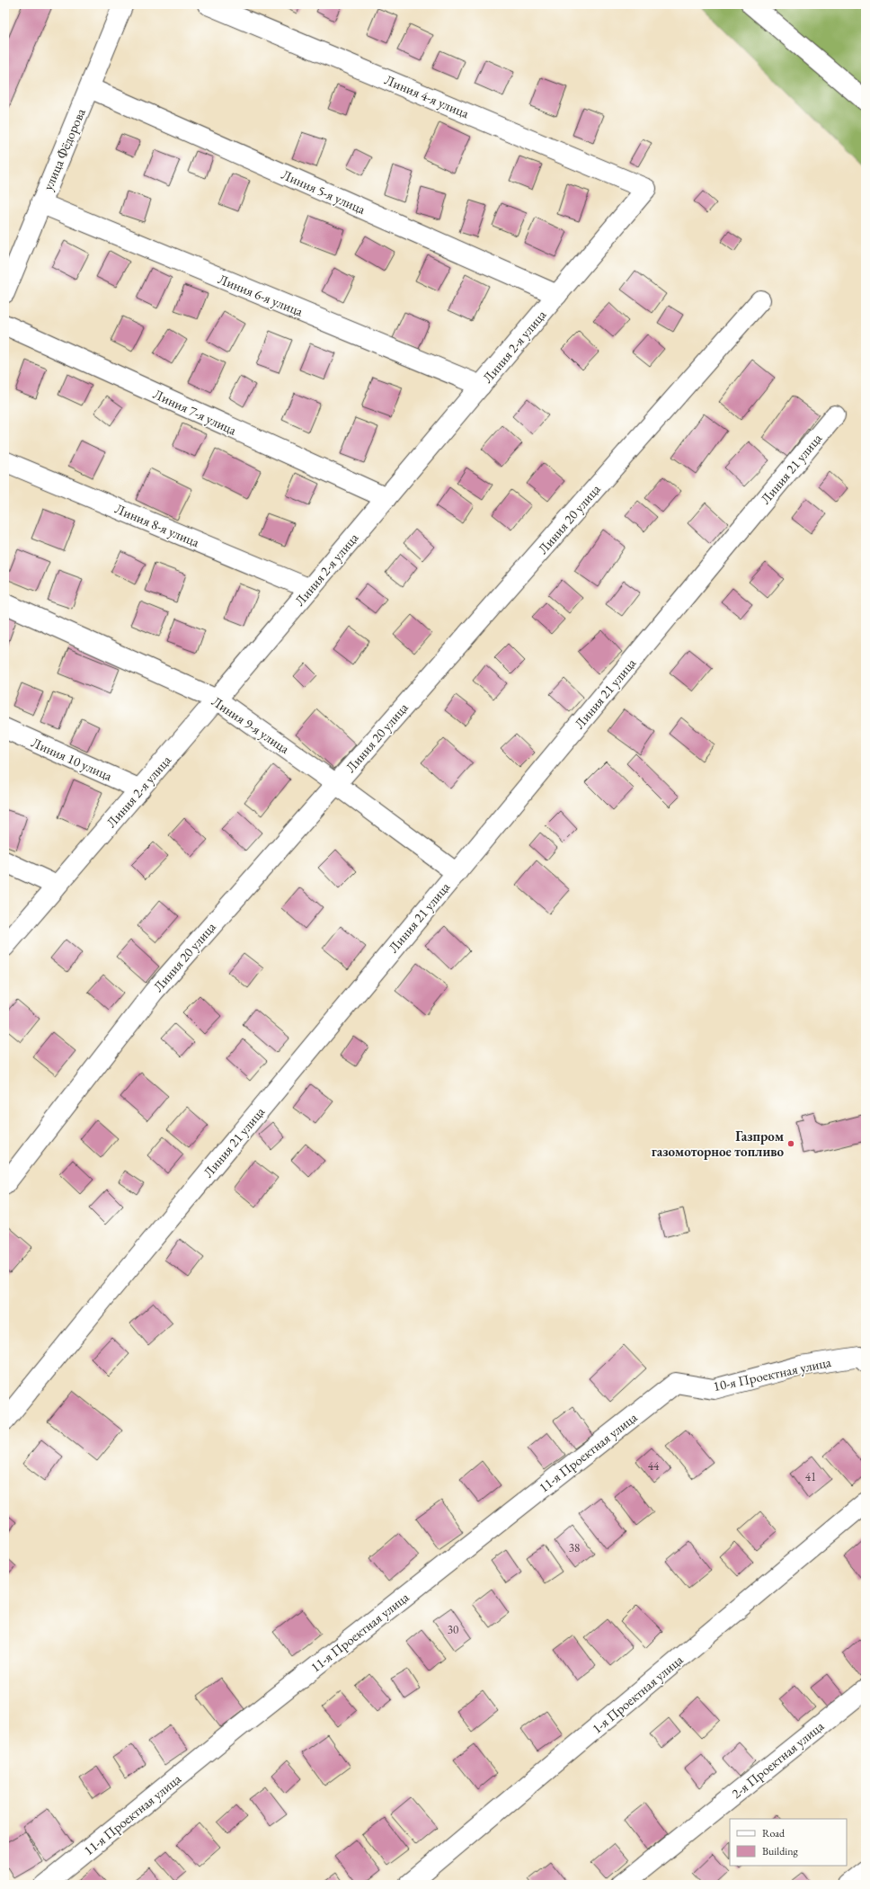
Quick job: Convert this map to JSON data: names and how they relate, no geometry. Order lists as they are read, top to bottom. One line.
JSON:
{"streets":{"street":["Линия 4-я улица","улица Фёдорова","Линия 5-я улица","Линия 6-я улица","Линия 2-я улица","Линия 7-я улица","Линия 21 улица","Линия 20 улица","Линия 8-я улица","Линия 9-я улица","Линия 10 улица","10-я Проектная улица","11-я Проектная улица","1-я Проектная улица","2-я Проектная улица"]},"crossings":[["Линия 4-я улица","Линия 2-я улица"],["улица Фёдорова","Линия 5-я улица"],["улица Фёдорова","Линия 6-я улица"],["Линия 5-я улица","Линия 2-я улица"],["Линия 6-я улица","Линия 2-я улица"],["Линия 2-я улица","Линия 7-я улица"],["Линия 2-я улица","Линия 8-я улица"],["Линия 2-я улица","Линия 9-я улица"],["Линия 2-я улица","Линия 10 улица"],["Линия 21 улица","Линия 9-я улица"],["Линия 20 улица","Линия 9-я улица"],["10-я Проектная улица","11-я Проектная улица"]],"places":["Газпром газомоторное топливо"],"house_numbers":["44","41","38","30"],"legend":["Road","Building"]}
